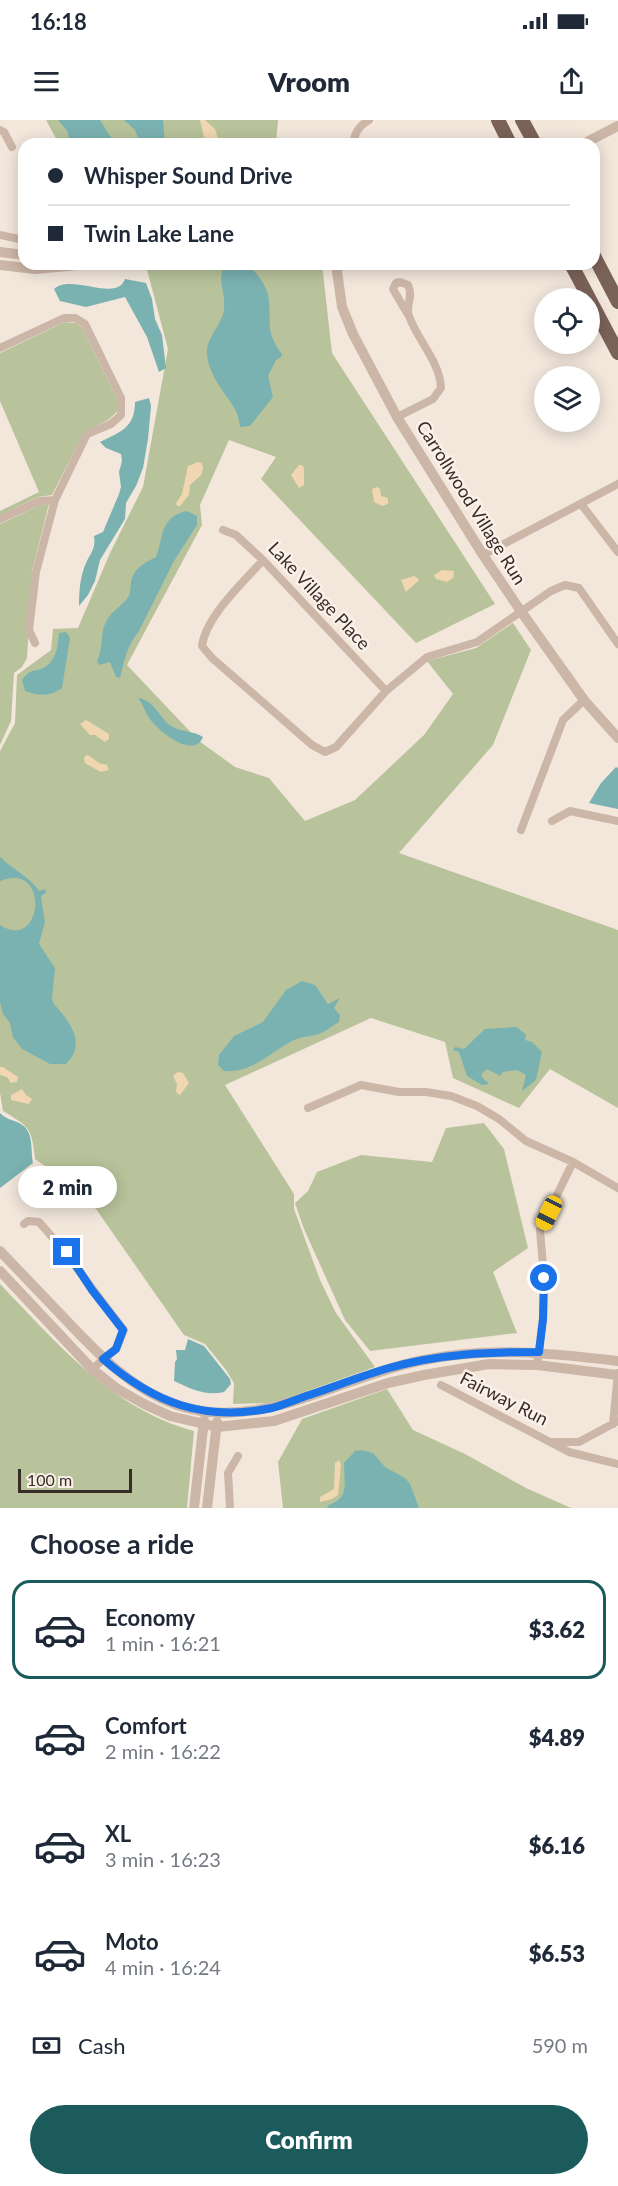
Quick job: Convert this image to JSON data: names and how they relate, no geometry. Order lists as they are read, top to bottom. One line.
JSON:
{"streets":{"street":["Carrollwood Village Run","Lake Village Place","Fairway Run"]},"scale_bar":"100 m","page":{"status":"16:18","header":"Vroom","banner":["Whisper Sound Drive","Twin Lake Lane"],"bubble":"2 min","scale":"100 m","heading":"Choose a ride","list":[{"name":"Economy","note":"1 min · 16:21","value":"$3.62"},{"name":"Comfort","note":"2 min · 16:22","value":"$4.89"},{"name":"XL","note":"3 min · 16:23","value":"$6.16"},{"name":"Moto","note":"4 min · 16:24","value":"$6.53"}],"pay":["Cash","590 m"],"buttons":"Confirm"}}
